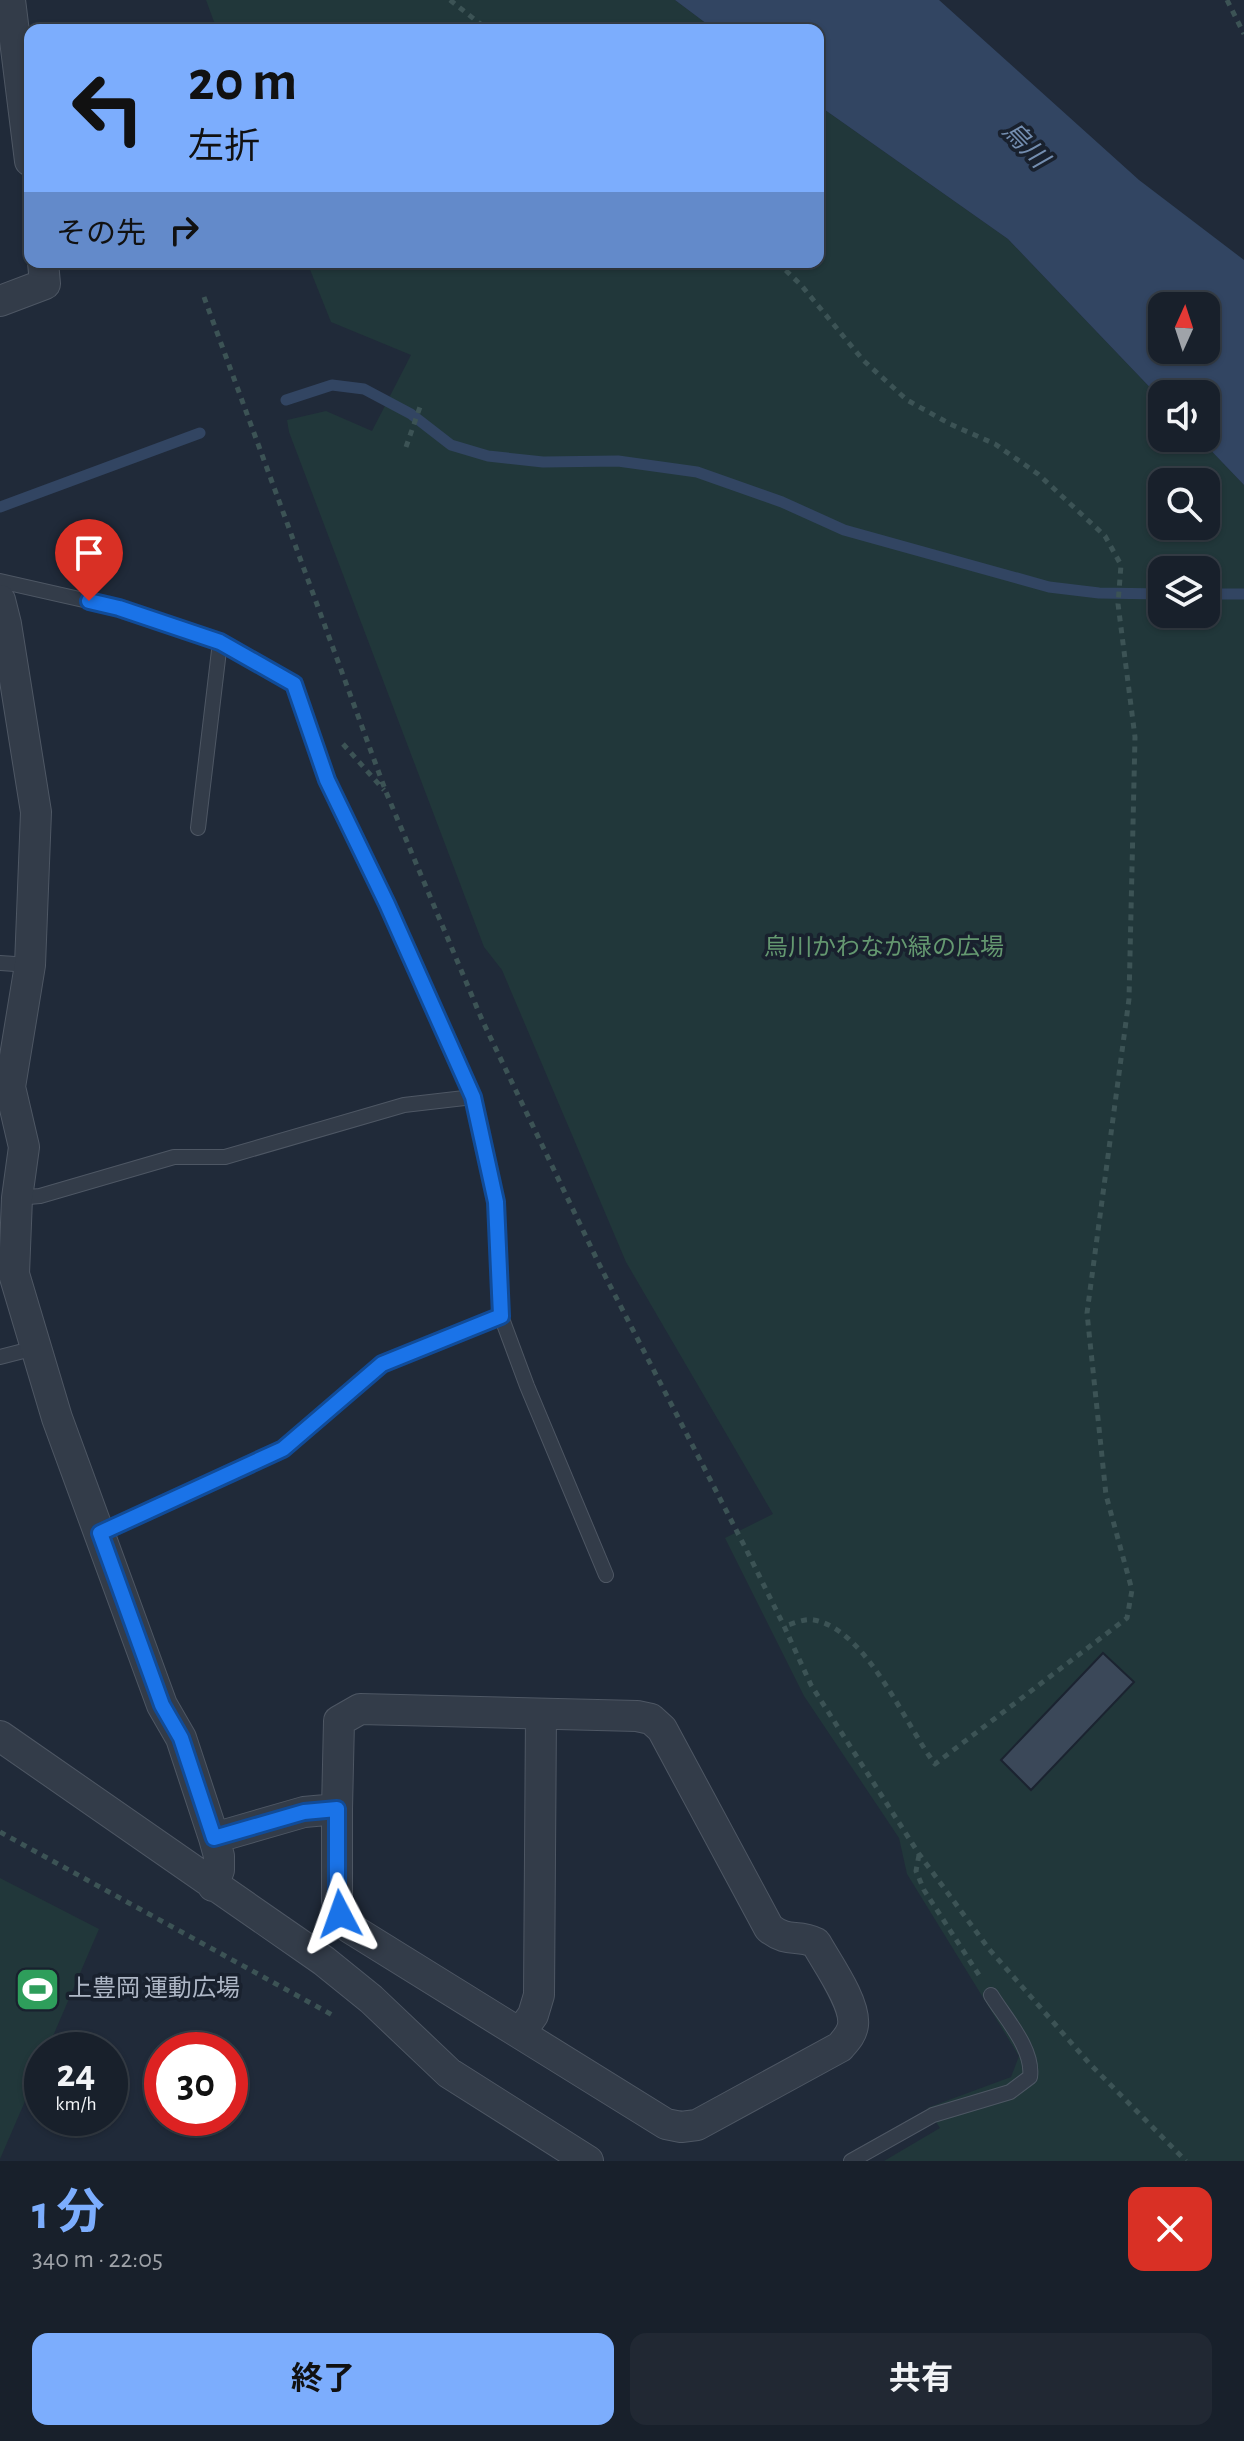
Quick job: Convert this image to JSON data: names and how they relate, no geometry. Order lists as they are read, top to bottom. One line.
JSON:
{"water":["烏川"],"parks":["烏川かわなか緑の広場"],"places":{"sports":["上豊岡 運動広場"]},"north":"top","page":{"turn":["20 m","左折"],"then":"その先","speed":"24 km/h","limit":"30","heading":["1 分","340 m · 22:05"],"buttons":["終了","共有"]}}
